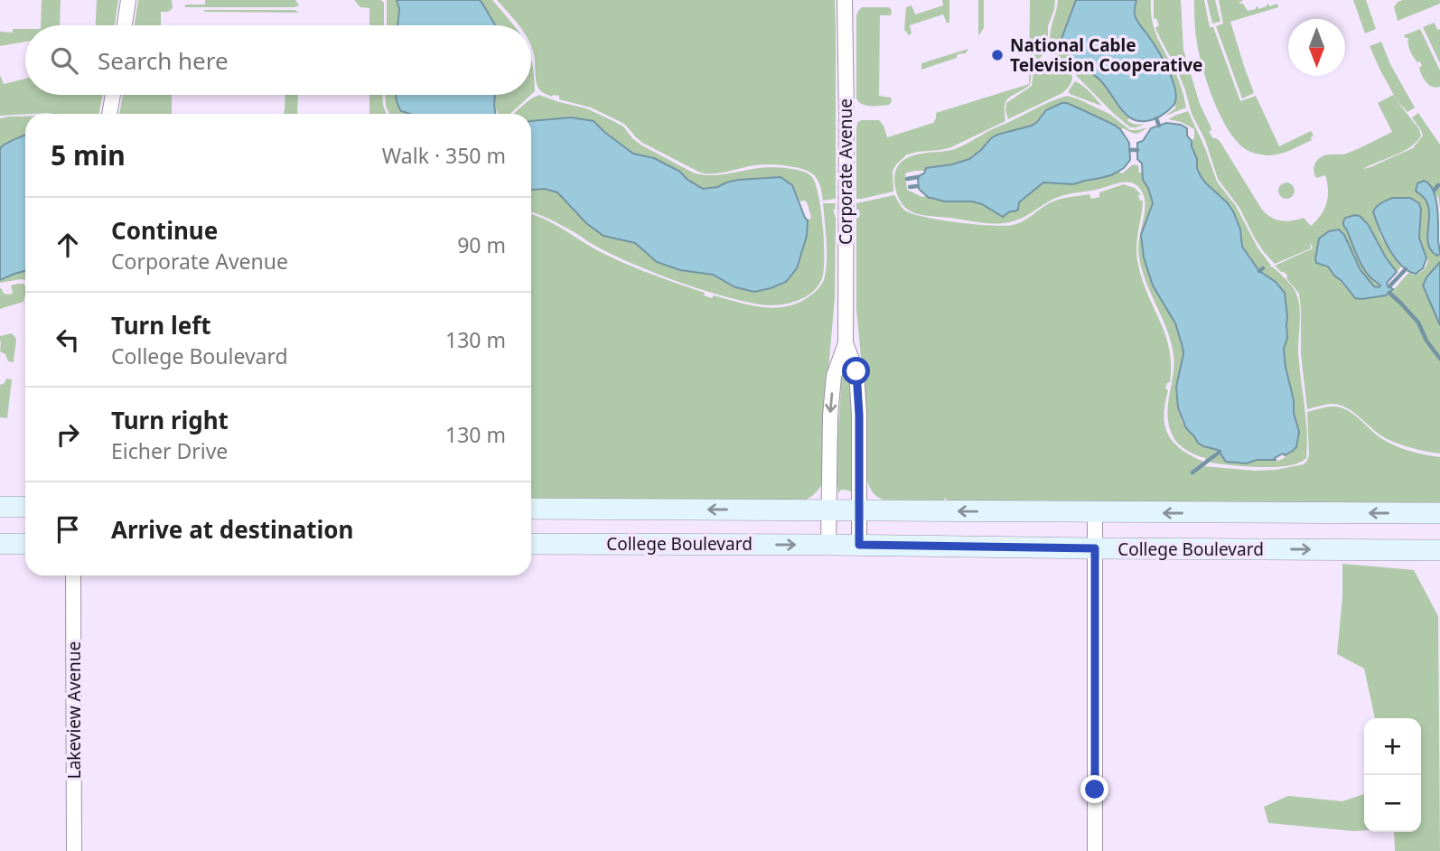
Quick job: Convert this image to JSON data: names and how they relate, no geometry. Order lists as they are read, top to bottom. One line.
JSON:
{"streets":{"main road":["College Boulevard"],"street":["Corporate Avenue","Lakeview Avenue"]},"crossings":[["Corporate Avenue","College Boulevard"]],"places":["National Cable Television Cooperative"],"north":"bottom","page":{"search":"Search here","heading":["5 min","Walk · 350 m"],"list":[["Continue","Corporate Avenue","90 m"],["Turn left","College Boulevard","130 m"],["Turn right","Eicher Drive","130 m"],"Arrive at destination"],"map_buttons":["+","−"]}}
